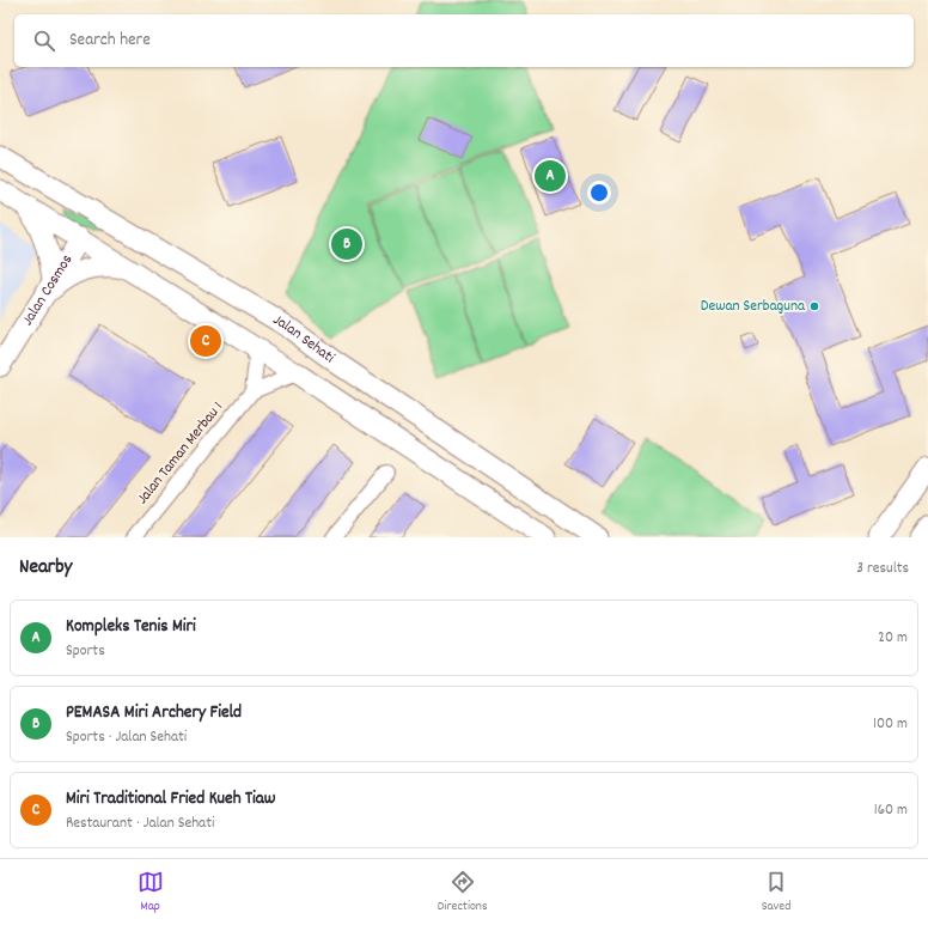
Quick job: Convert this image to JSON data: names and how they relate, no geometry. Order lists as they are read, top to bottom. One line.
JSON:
{"streets":{"main road":["Jalan Cosmos","Jalan Sehati"],"street":["Jalan Taman Merbau 1"]},"crossings":[["Jalan Cosmos","Jalan Sehati"]],"places":["Dewan Serbaguna"],"page":{"search":"Search here","pins":["A","B","C"],"heading":["Nearby","3 results"],"list":[{"mark":"A","name":"Kompleks Tenis Miri","note":"Sports","value":"20 m"},{"mark":"B","name":"PEMASA Miri Archery Field","note":"Sports · Jalan Sehati","value":"100 m"},{"mark":"C","name":"Miri Traditional Fried Kueh Tiaw","note":"Restaurant · Jalan Sehati","value":"160 m"}],"nav":["Map","Directions","Saved"]}}
